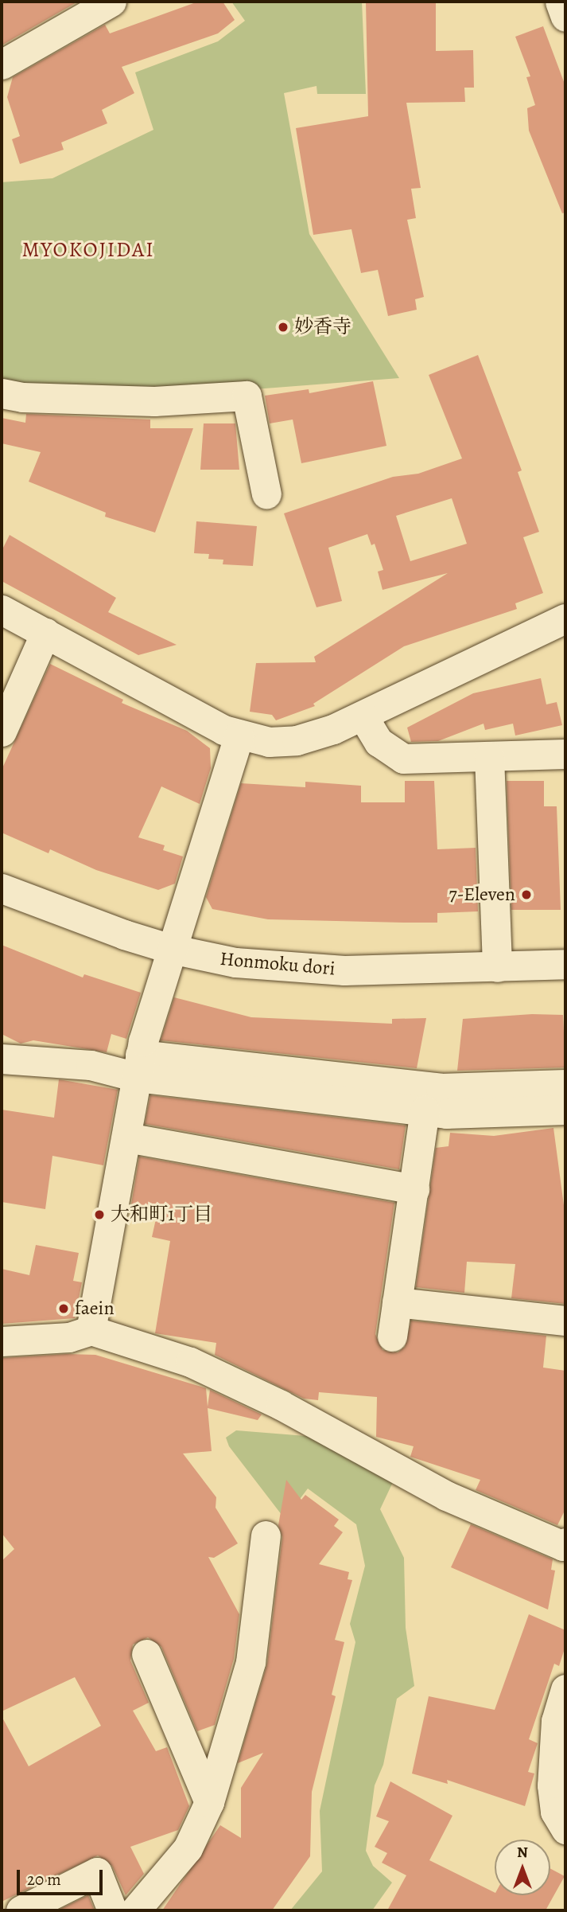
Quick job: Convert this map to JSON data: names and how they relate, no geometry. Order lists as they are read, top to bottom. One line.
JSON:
{"streets":{"street":["Honmoku dori"]},"districts":["MYOKOJIDAI"],"places":["妙香寺","7-Eleven","大和町1丁目","faein"],"scale_bar":"20 m","north":"top"}
